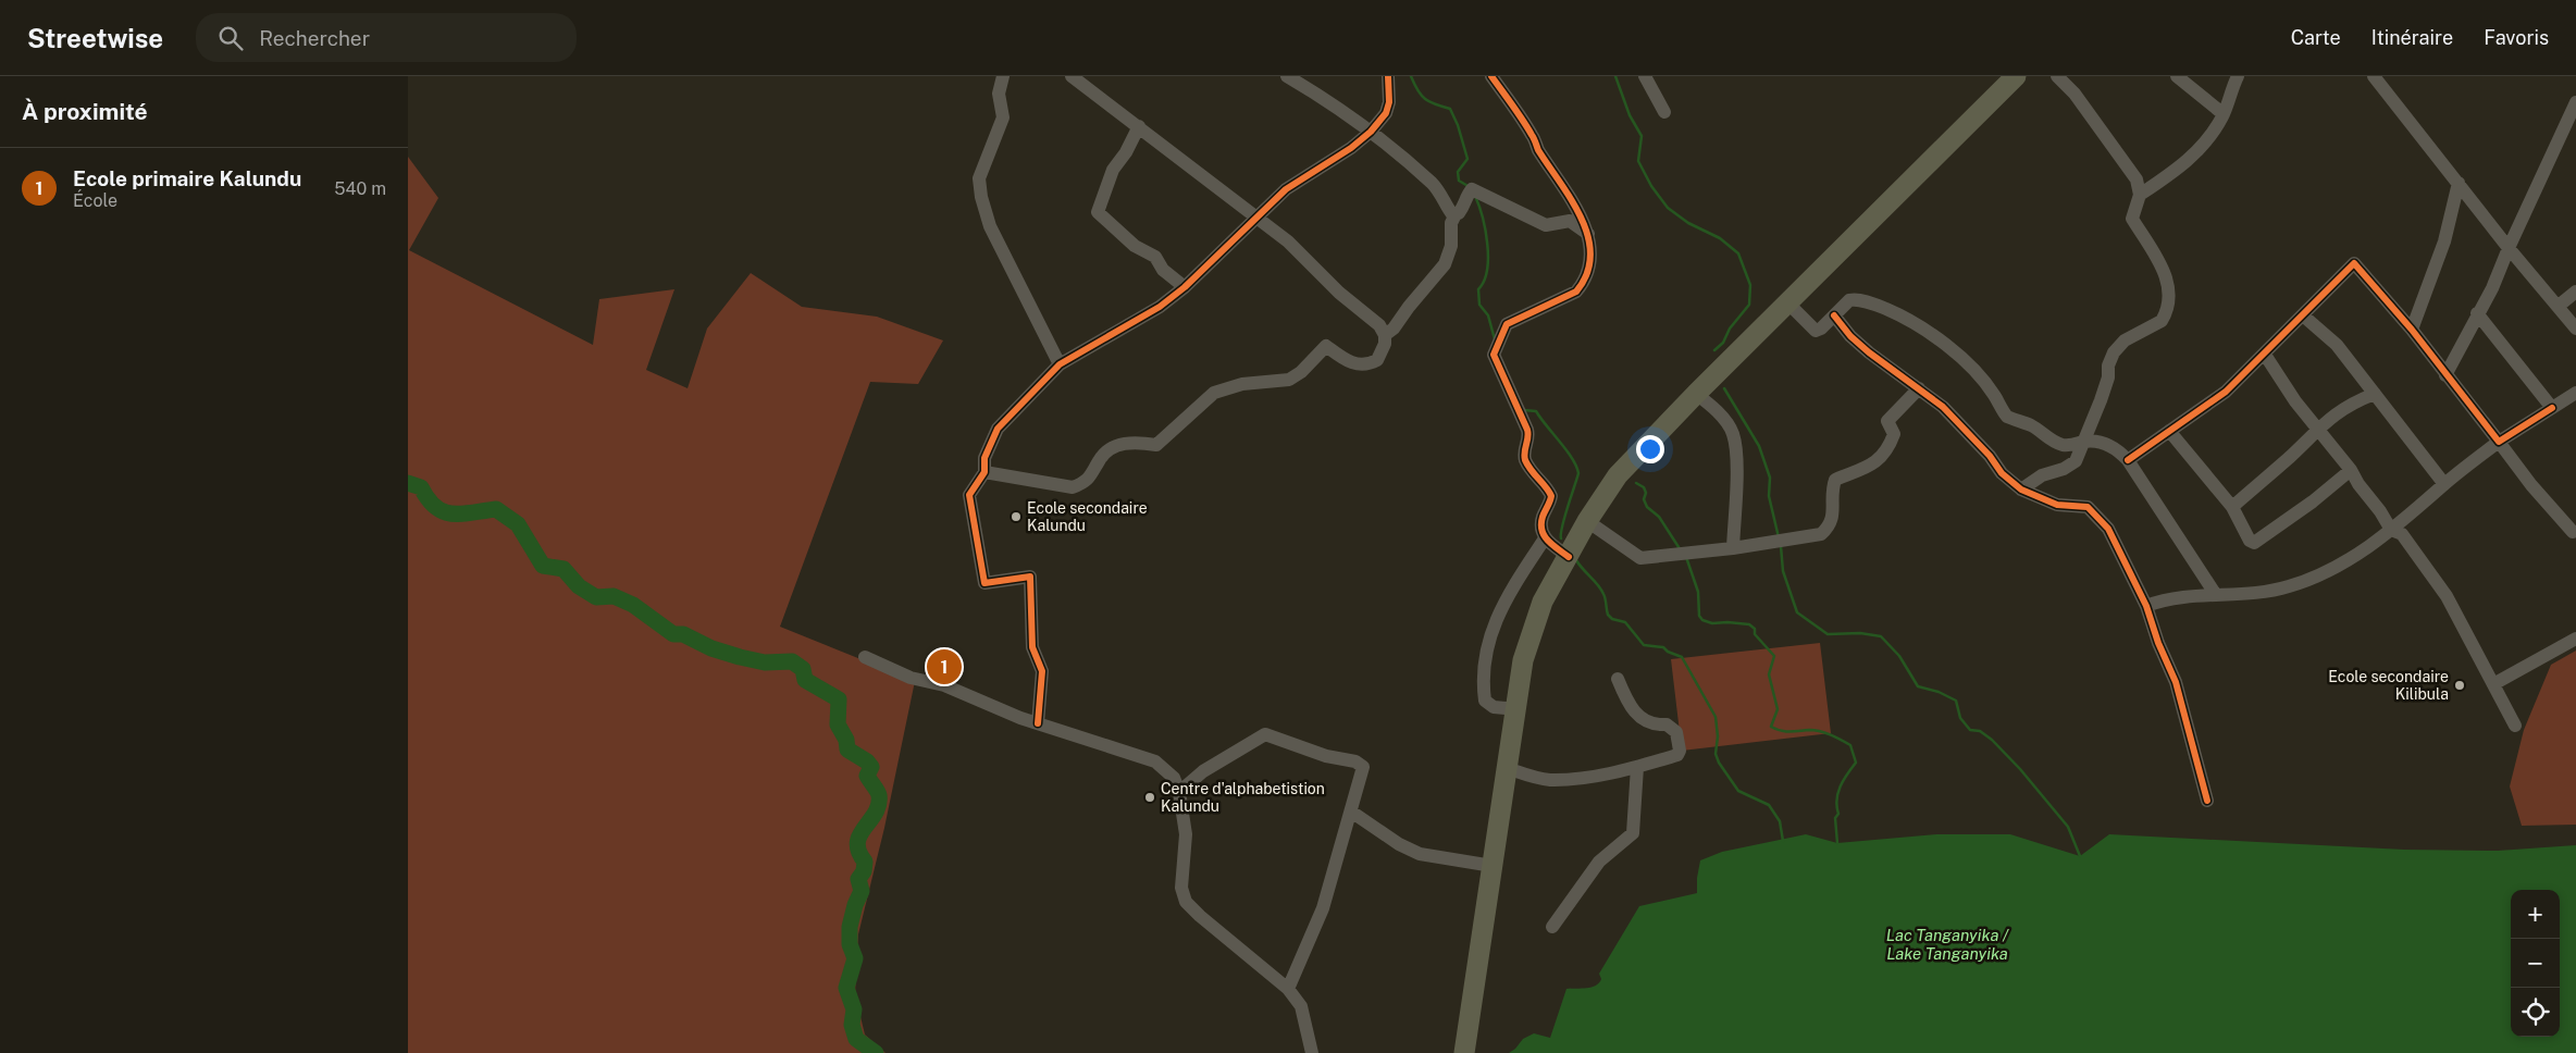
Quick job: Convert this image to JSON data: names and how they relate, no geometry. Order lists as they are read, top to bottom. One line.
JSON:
{"water":["Lac Tanganyika / Lake Tanganyika"],"places":["Ecole secondaire Kalundu","Ecole secondaire Kilibula","Centre d'alphabetistion Kalundu"],"page":{"header":"Streetwise","search":"Rechercher","nav":["Carte","Itinéraire","Favoris"],"heading":"À proximité","list":[{"mark":"1","name":"Ecole primaire Kalundu","note":"École","value":"540 m"}],"pins":"1","map_buttons":["+","−"]}}
